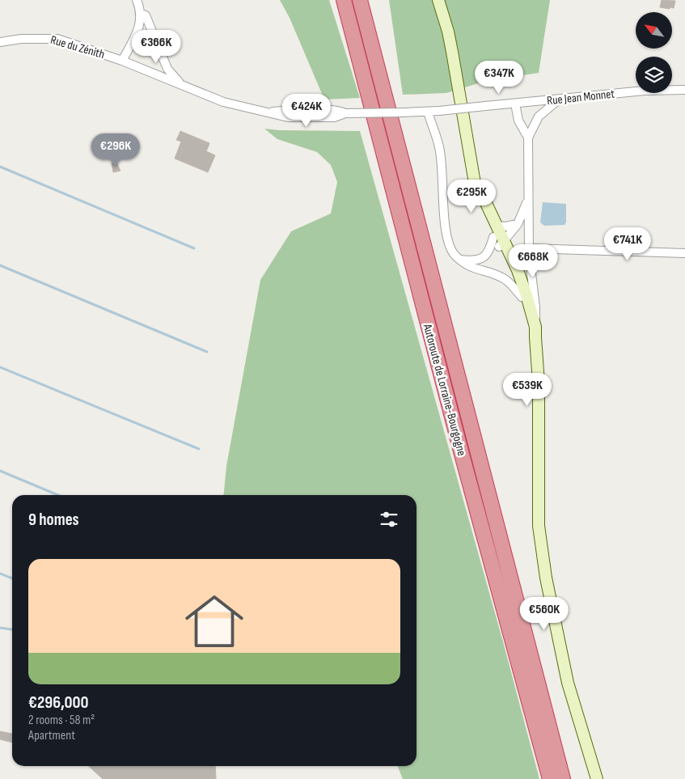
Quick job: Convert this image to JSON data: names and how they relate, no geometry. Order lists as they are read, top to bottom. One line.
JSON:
{"streets":{"highway":["Autoroute de Lorraine-Bourgogne"],"street":["Rue du Zénith","Rue Jean Monnet"]},"crossings":[["Rue du Zénith","Rue Jean Monnet"]],"north":"top left","page":{"price":["€366K","€347K","€424K","€296K","€295K","€741K","€668K","€539K","€560K"],"heading":"9 homes","list":[{"name":"€296,000","note":"2 rooms · 58 m² · Apartment"}]}}
